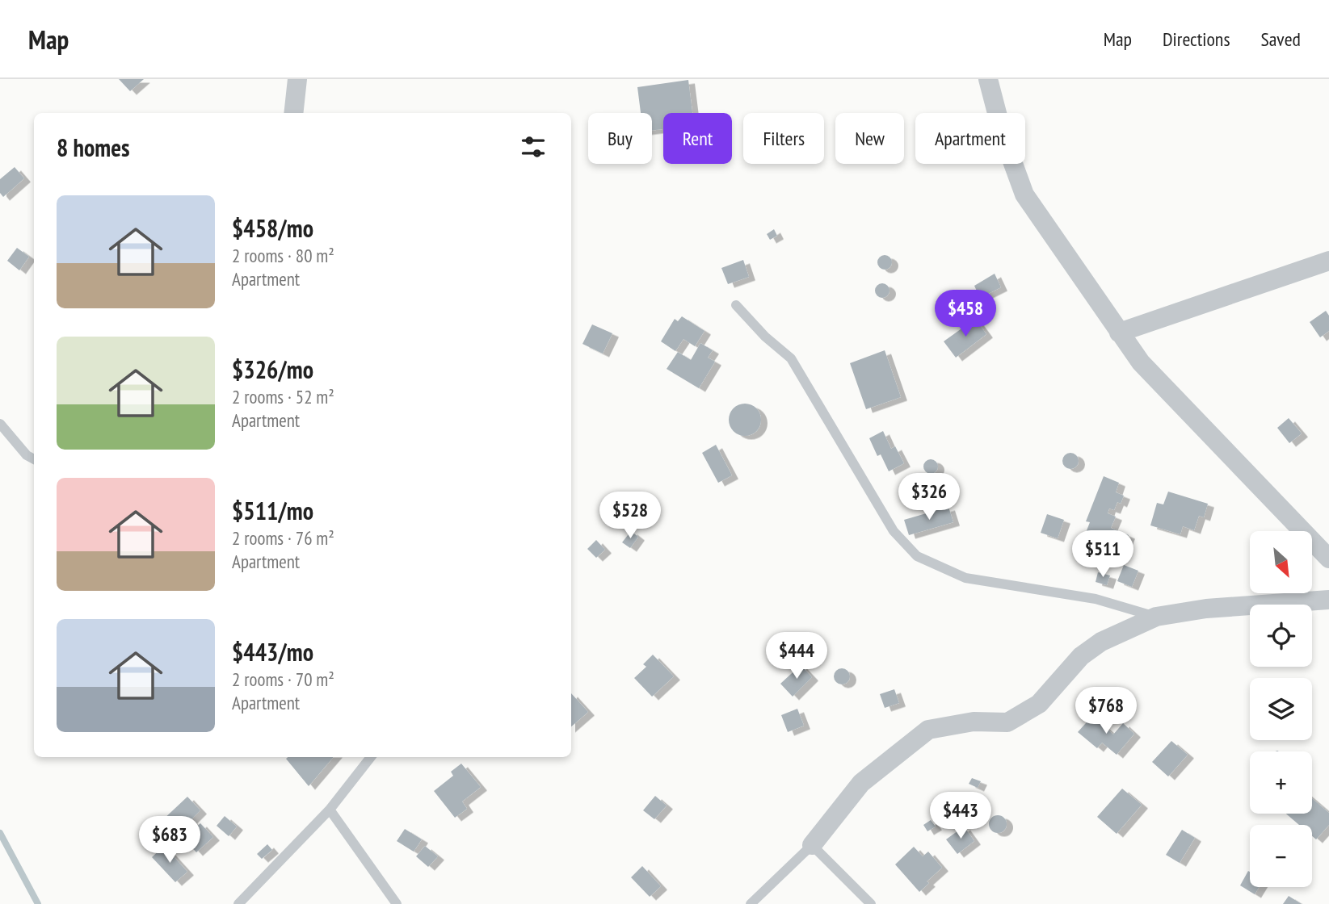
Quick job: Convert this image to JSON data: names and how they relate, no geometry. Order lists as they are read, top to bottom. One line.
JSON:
{"north":"bottom right","page":{"header":"Map","nav":["Map","Directions","Saved"],"chip":["Buy","Rent","Filters","New","Apartment"],"heading":"8 homes","list":[{"name":"$458/mo","note":"2 rooms · 80 m² · Apartment"},{"name":"$326/mo","note":"2 rooms · 52 m² · Apartment"},{"name":"$511/mo","note":"2 rooms · 76 m² · Apartment"},{"name":"$443/mo","note":"2 rooms · 70 m² · Apartment"}],"price":["$458","$326","$528","$511","$444","$768","$443","$683"],"map_buttons":["+","−"]}}
